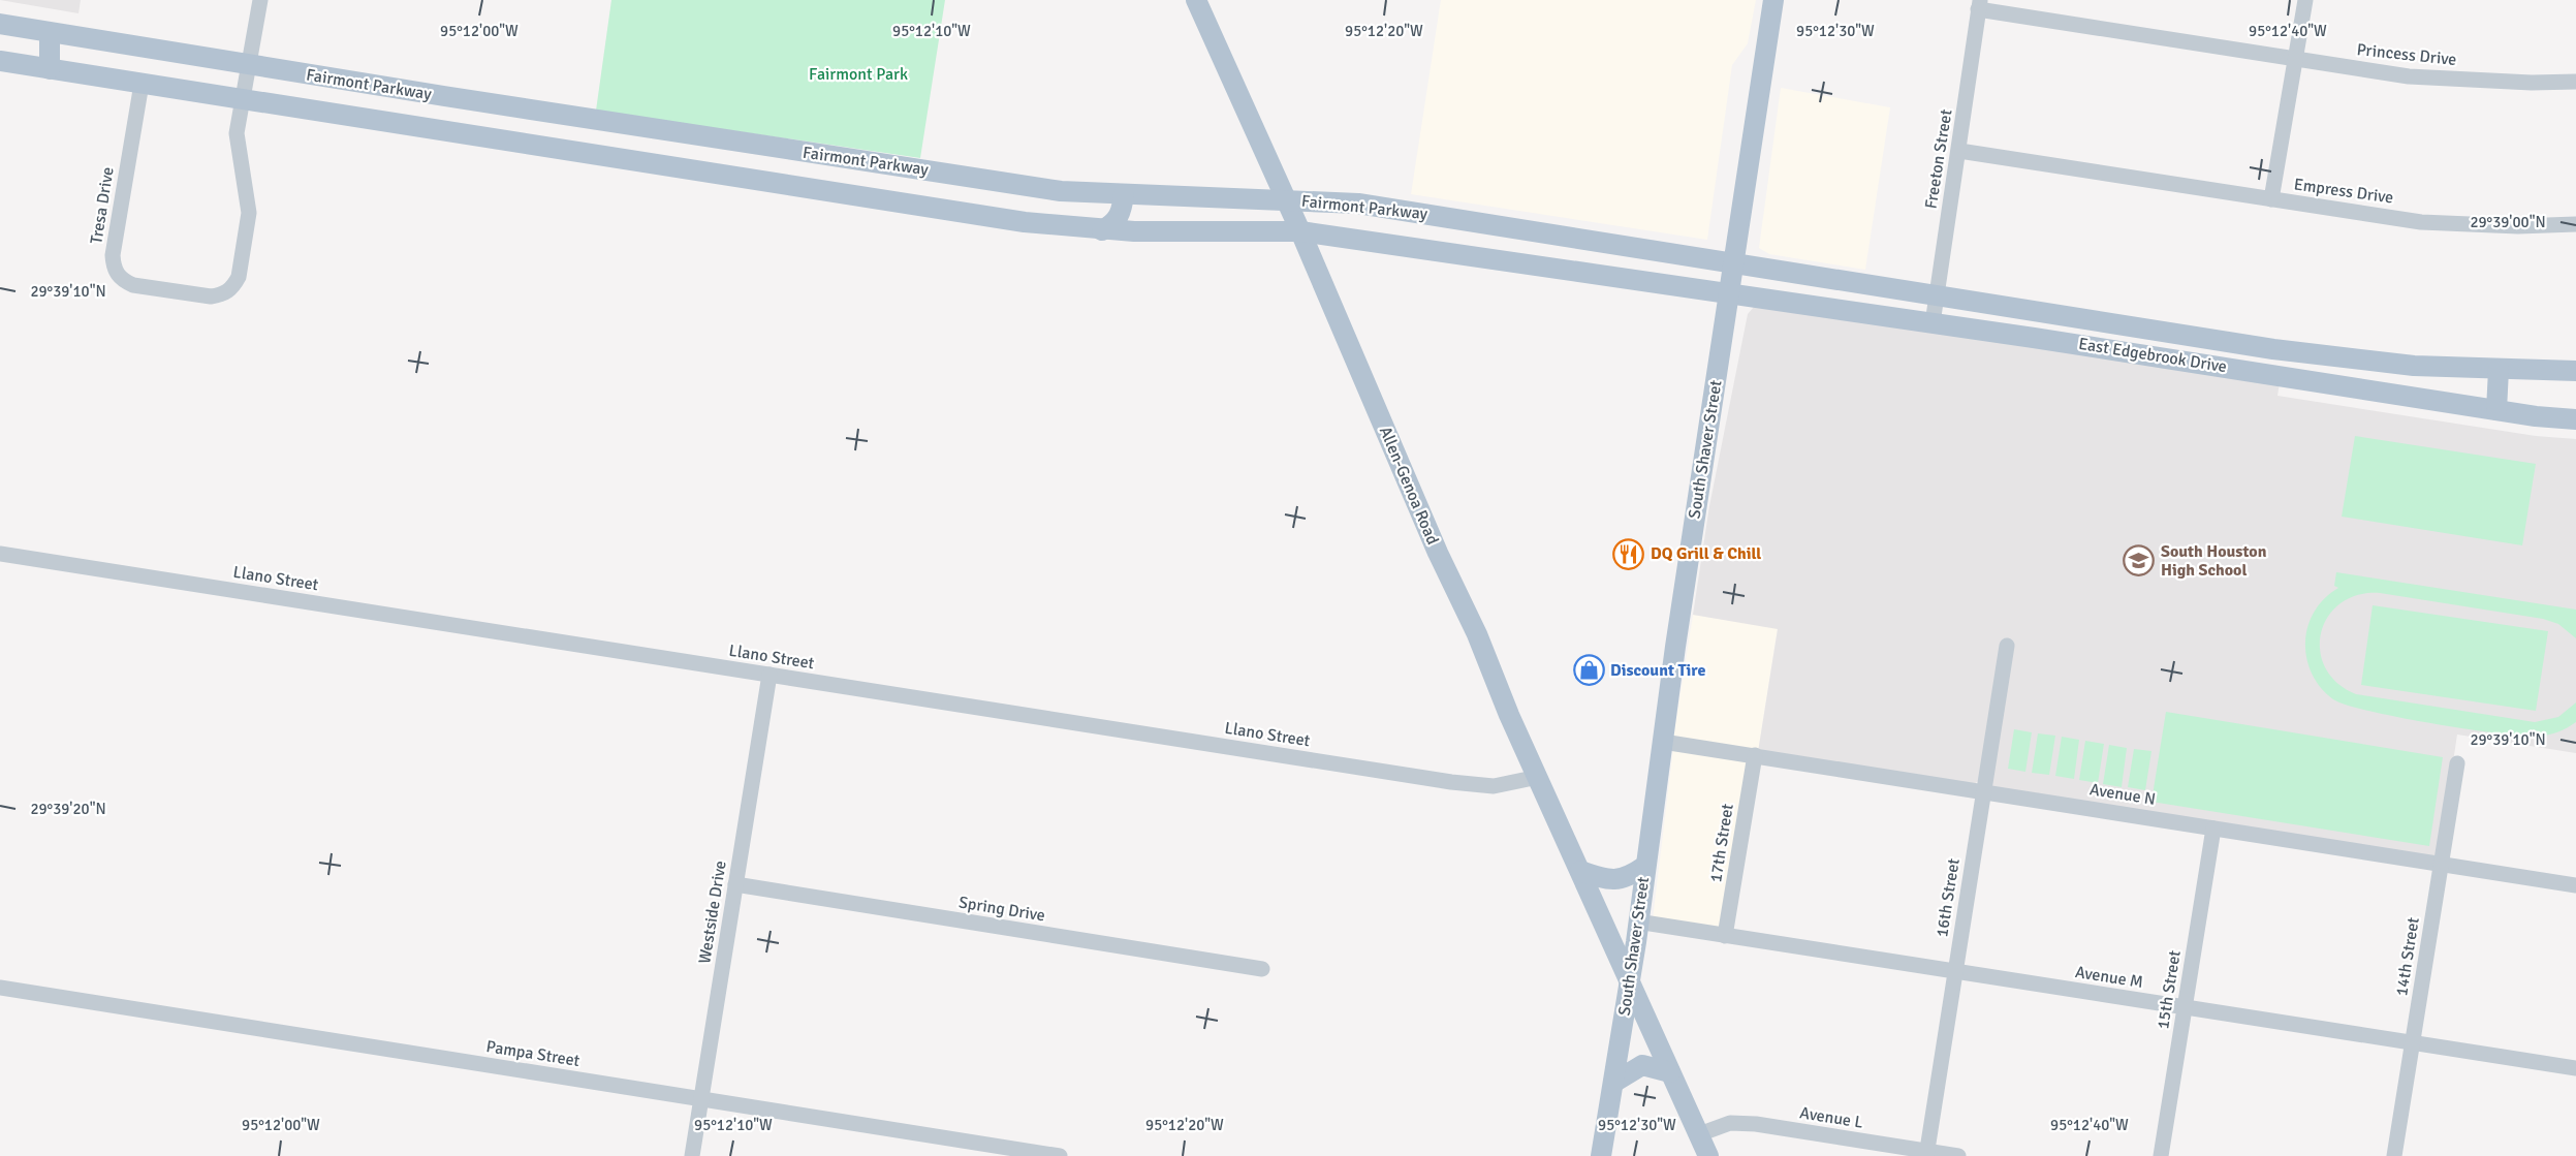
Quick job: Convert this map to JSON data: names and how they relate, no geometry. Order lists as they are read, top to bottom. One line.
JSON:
{"streets":{"main road":["Fairmont Parkway","East Edgebrook Drive","South Shaver Street","Allen-Genoa Road"],"street":["Princess Drive","Freeton Street","Empress Drive","Tresa Drive","Llano Street","Avenue N","17th Street","16th Street","Spring Drive","Westside Drive","14th Street","Avenue M","15th Street","Pampa Street","Avenue L"]},"crossings":[["Princess Drive","Freeton Street"],["Fairmont Parkway","Tresa Drive"],["Fairmont Parkway","East Edgebrook Drive"],["Fairmont Parkway","South Shaver Street"],["Fairmont Parkway","Allen-Genoa Road"],["Freeton Street","Empress Drive"],["Freeton Street","East Edgebrook Drive"],["East Edgebrook Drive","South Shaver Street"],["South Shaver Street","Allen-Genoa Road"],["South Shaver Street","Avenue N"],["South Shaver Street","Avenue M"],["Allen-Genoa Road","Llano Street"],["Allen-Genoa Road","Avenue L"],["Llano Street","Westside Drive"],["Avenue N","17th Street"],["Avenue N","16th Street"],["Avenue N","14th Street"],["Avenue N","15th Street"],["17th Street","Avenue M"],["16th Street","Avenue M"],["16th Street","Avenue L"],["Spring Drive","Westside Drive"],["Westside Drive","Pampa Street"],["14th Street","Avenue M"],["Avenue M","15th Street"]],"parks":["Fairmont Park"],"places":{"restaurant":["DQ Grill & Chill"],"school or university":["South Houston High School"],"shop":["Discount Tire"]},"coordinates":["95°12'00\"W","95°12'10\"W","95°12'20\"W","95°12'30\"W","95°12'40\"W","29°39'00\"N","29°39'10\"N","29°39'20\"N"]}
